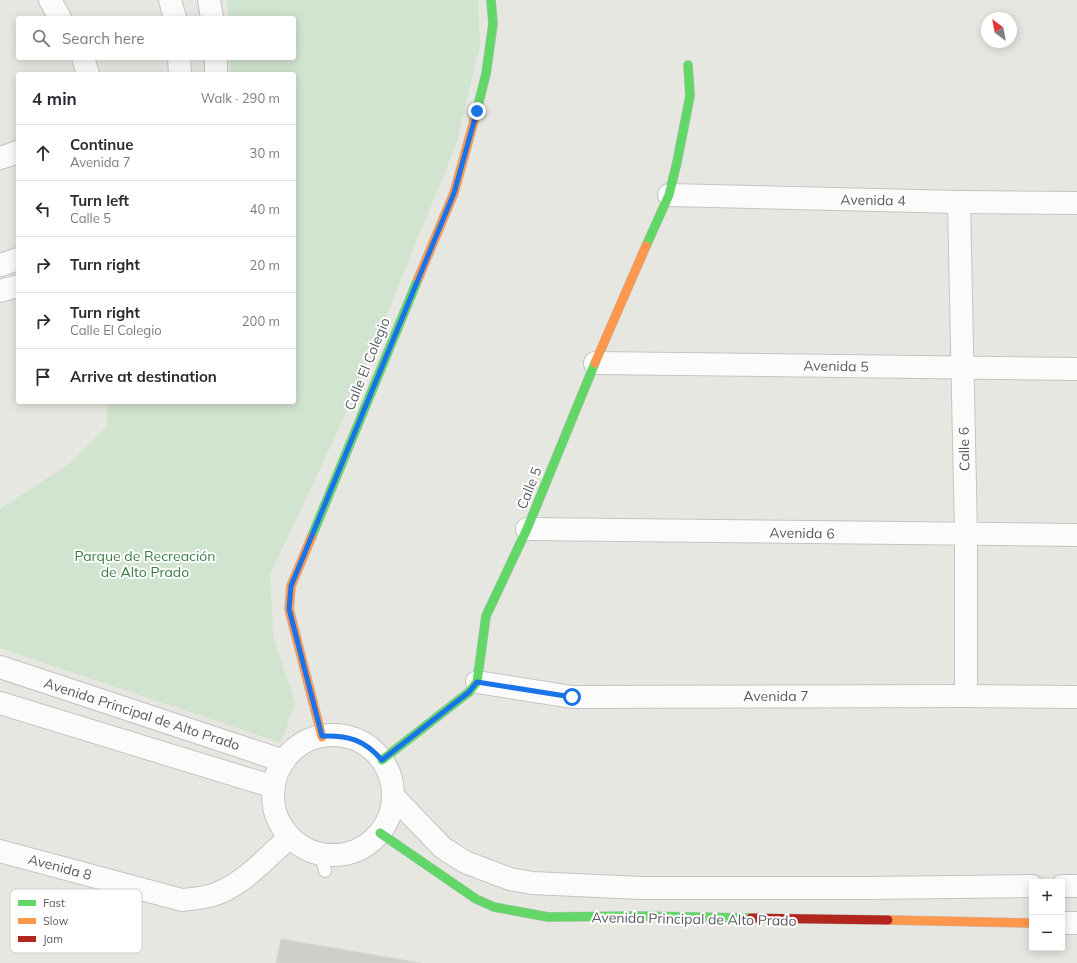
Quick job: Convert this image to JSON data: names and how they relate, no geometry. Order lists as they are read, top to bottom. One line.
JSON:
{"streets":{"street":["Avenida 4","Calle El Colegio","Avenida 5","Calle 6","Calle 5","Avenida 6","Avenida 7","Avenida Principal de Alto Prado","Avenida 8"]},"crossings":[["Avenida 4","Calle 6"],["Avenida 4","Calle 5"],["Calle El Colegio","Avenida Principal de Alto Prado"],["Calle El Colegio","Avenida 8"],["Avenida 5","Calle 6"],["Avenida 5","Calle 5"],["Calle 6","Avenida 6"],["Calle 6","Avenida 7"],["Calle 5","Avenida 6"],["Calle 5","Avenida 7"],["Avenida Principal de Alto Prado","Avenida 8"]],"parks":["Parque de Recreación de Alto Prado"],"legend":["Fast","Slow","Jam"],"north":"top left","page":{"search":"Search here","heading":["4 min","Walk · 290 m"],"list":[["Continue","Avenida 7","30 m"],["Turn left","Calle 5","40 m"],["Turn right","20 m"],["Turn right","Calle El Colegio","200 m"],"Arrive at destination"],"map_buttons":["+","−"]}}
